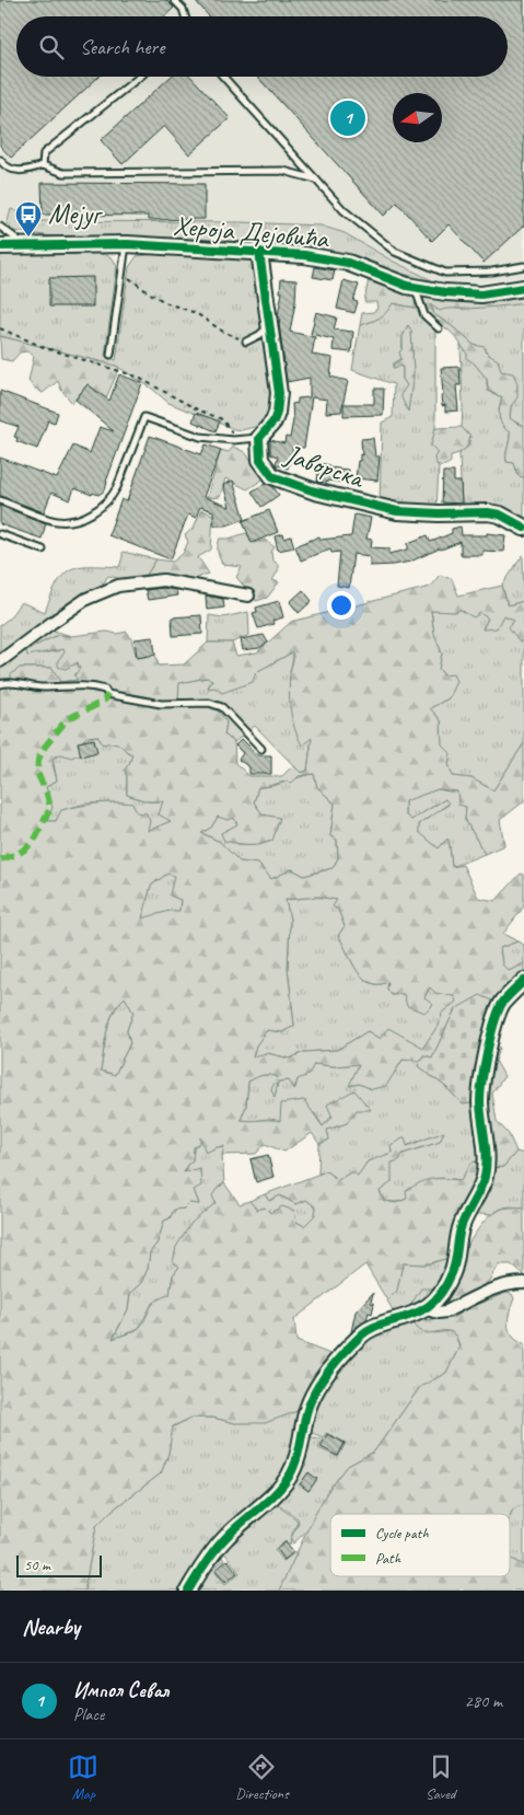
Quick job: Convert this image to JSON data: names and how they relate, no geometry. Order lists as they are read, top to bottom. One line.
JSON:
{"streets":{"street":["Хероја Дејовића","Јаворска"]},"crossings":[["Хероја Дејовића","Јаворска"]],"places":{"bus stop":["Мејуг"]},"legend":["Cycle path","Path"],"scale_bar":"50 m","north":"left","page":{"search":"Search here","pins":"1","scale":"50 m","heading":"Nearby","list":[{"mark":"1","name":"Импол Севал","note":"Place","value":"280 m"}],"nav":["Map","Directions","Saved"]}}
